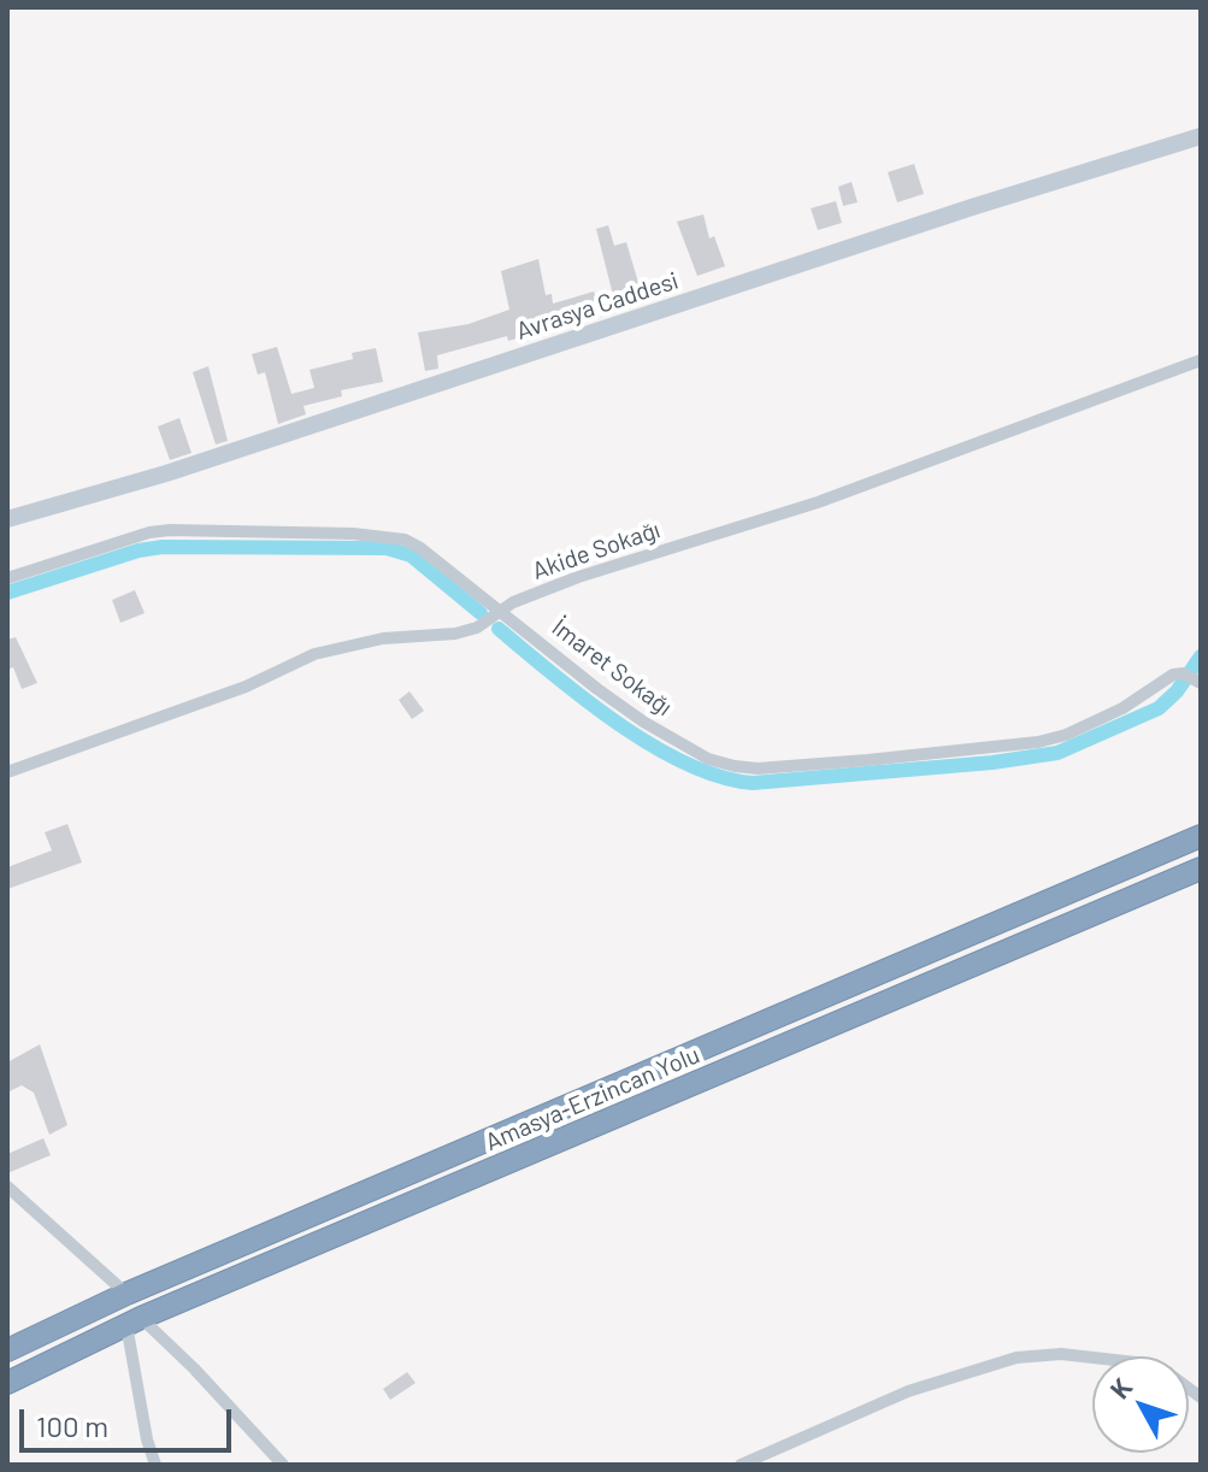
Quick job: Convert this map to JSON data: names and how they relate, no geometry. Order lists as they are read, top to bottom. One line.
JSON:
{"streets":{"highway":["Amasya-Erzincan Yolu"],"street":["Avrasya Caddesi","Akide Sokağı","İmaret Sokağı"]},"crossings":[["Akide Sokağı","İmaret Sokağı"]],"scale_bar":"100 m","north":"top left"}
